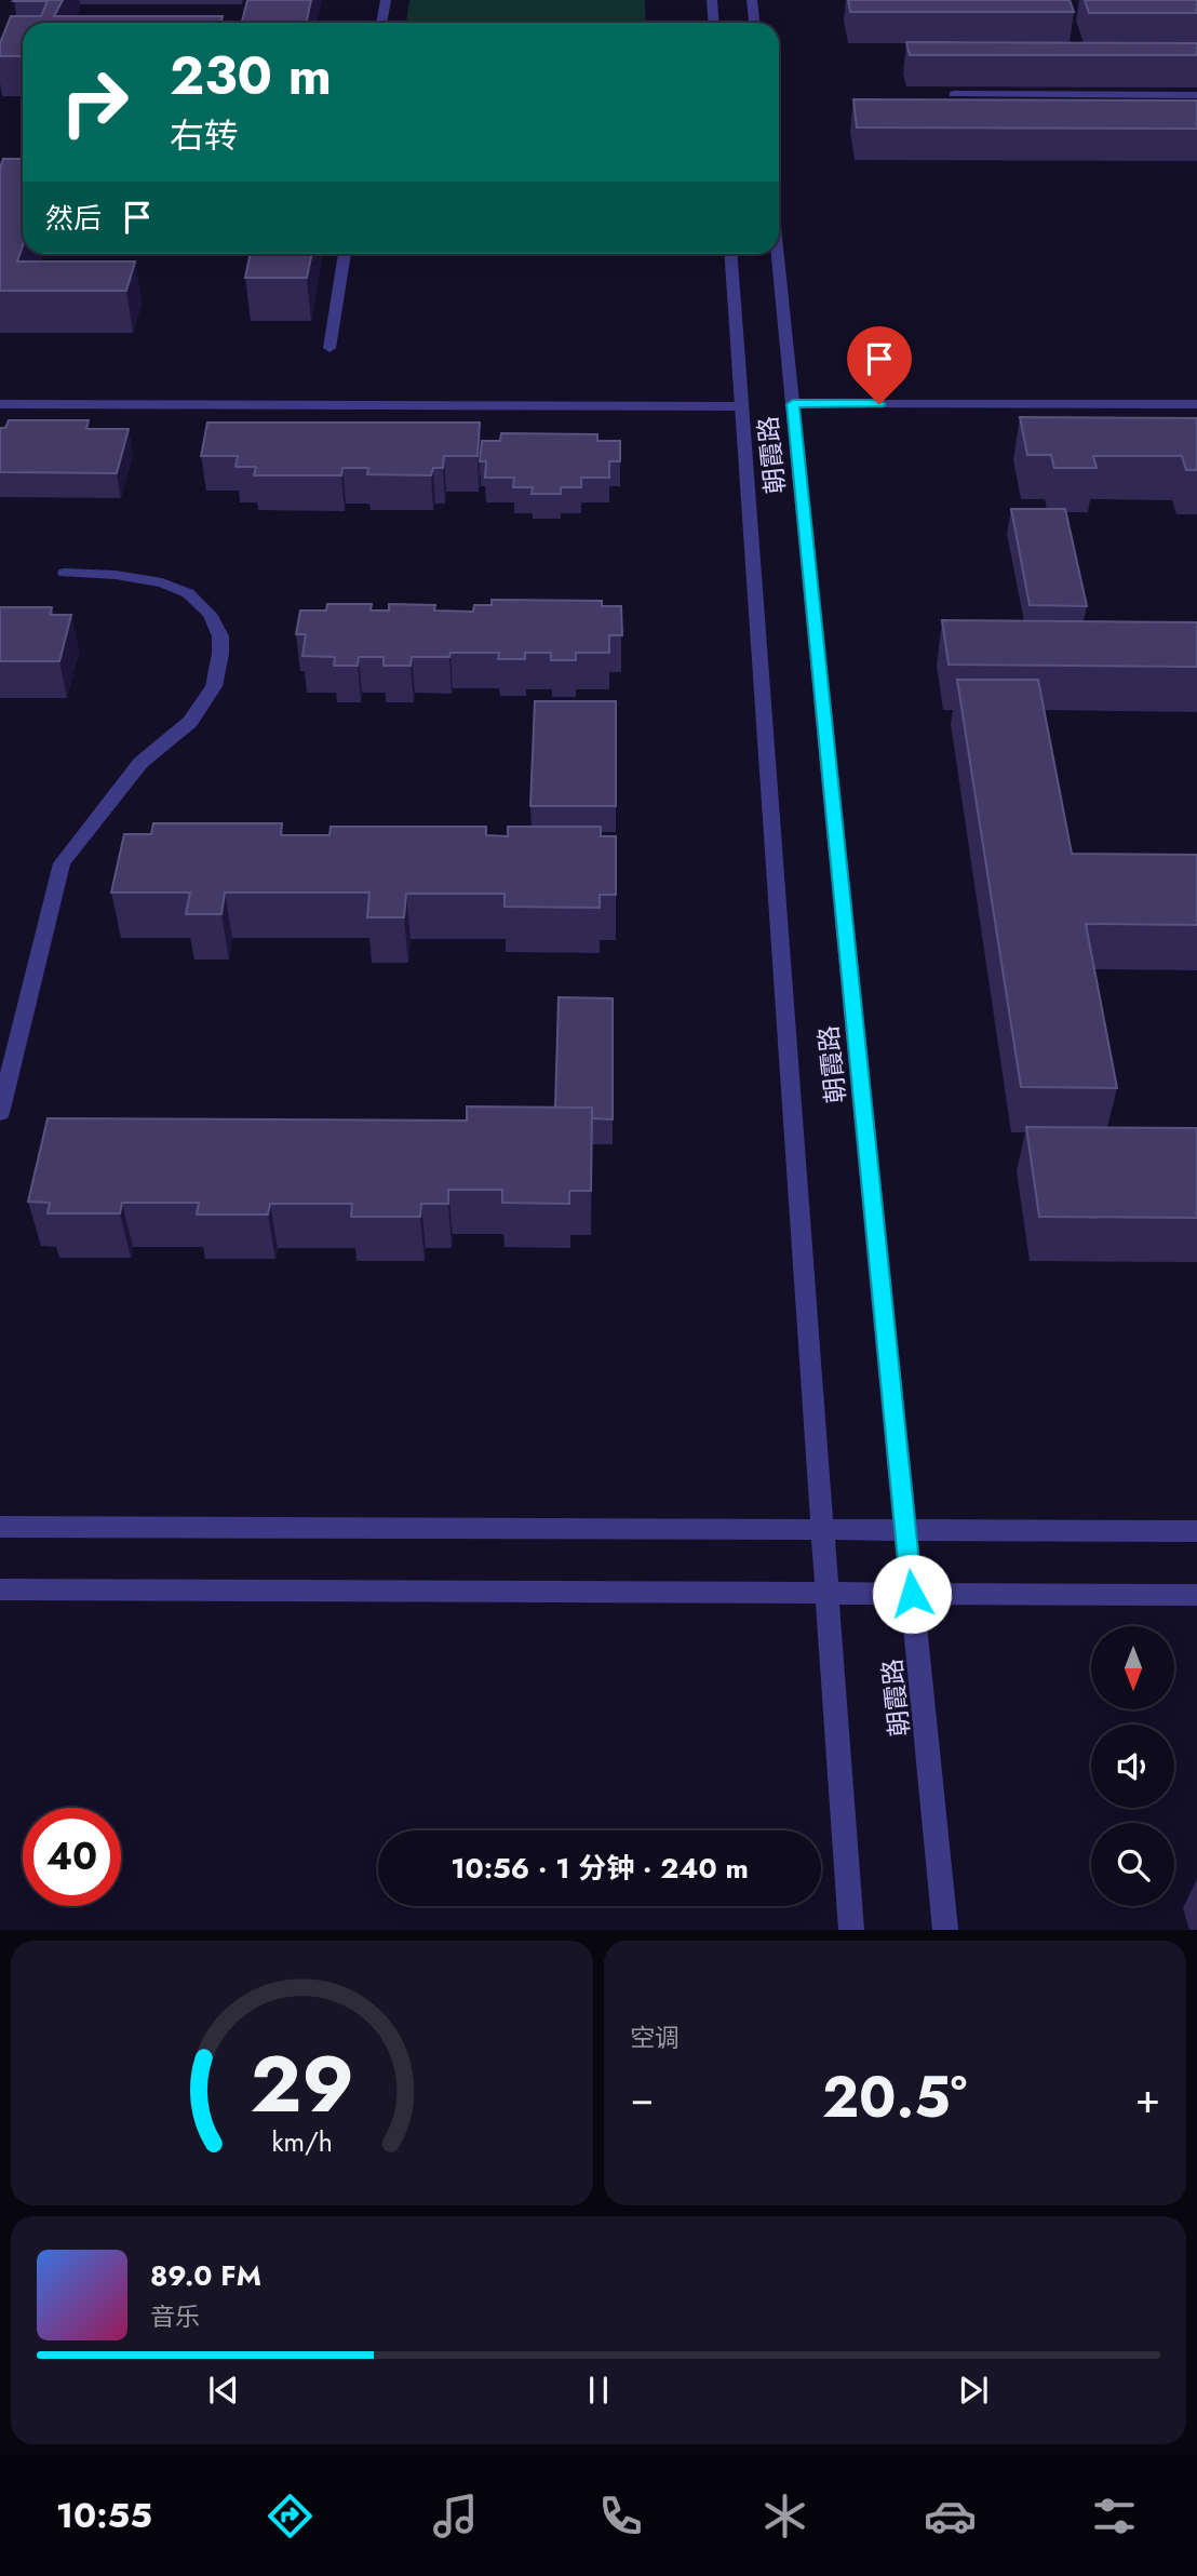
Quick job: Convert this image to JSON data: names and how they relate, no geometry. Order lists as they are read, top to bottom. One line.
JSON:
{"streets":{"street":["朝霞路"]},"north":"bottom","page":{"turn":["230 m","右转"],"then":"然后","limit":"40","trip":"10:56 · 1 分钟 · 240 m","tile":"空调","heat":["−","20.5°","+"],"song":["89.0 FM","音乐"],"tabs":"10:55","gauge":["29","km/h"]}}
